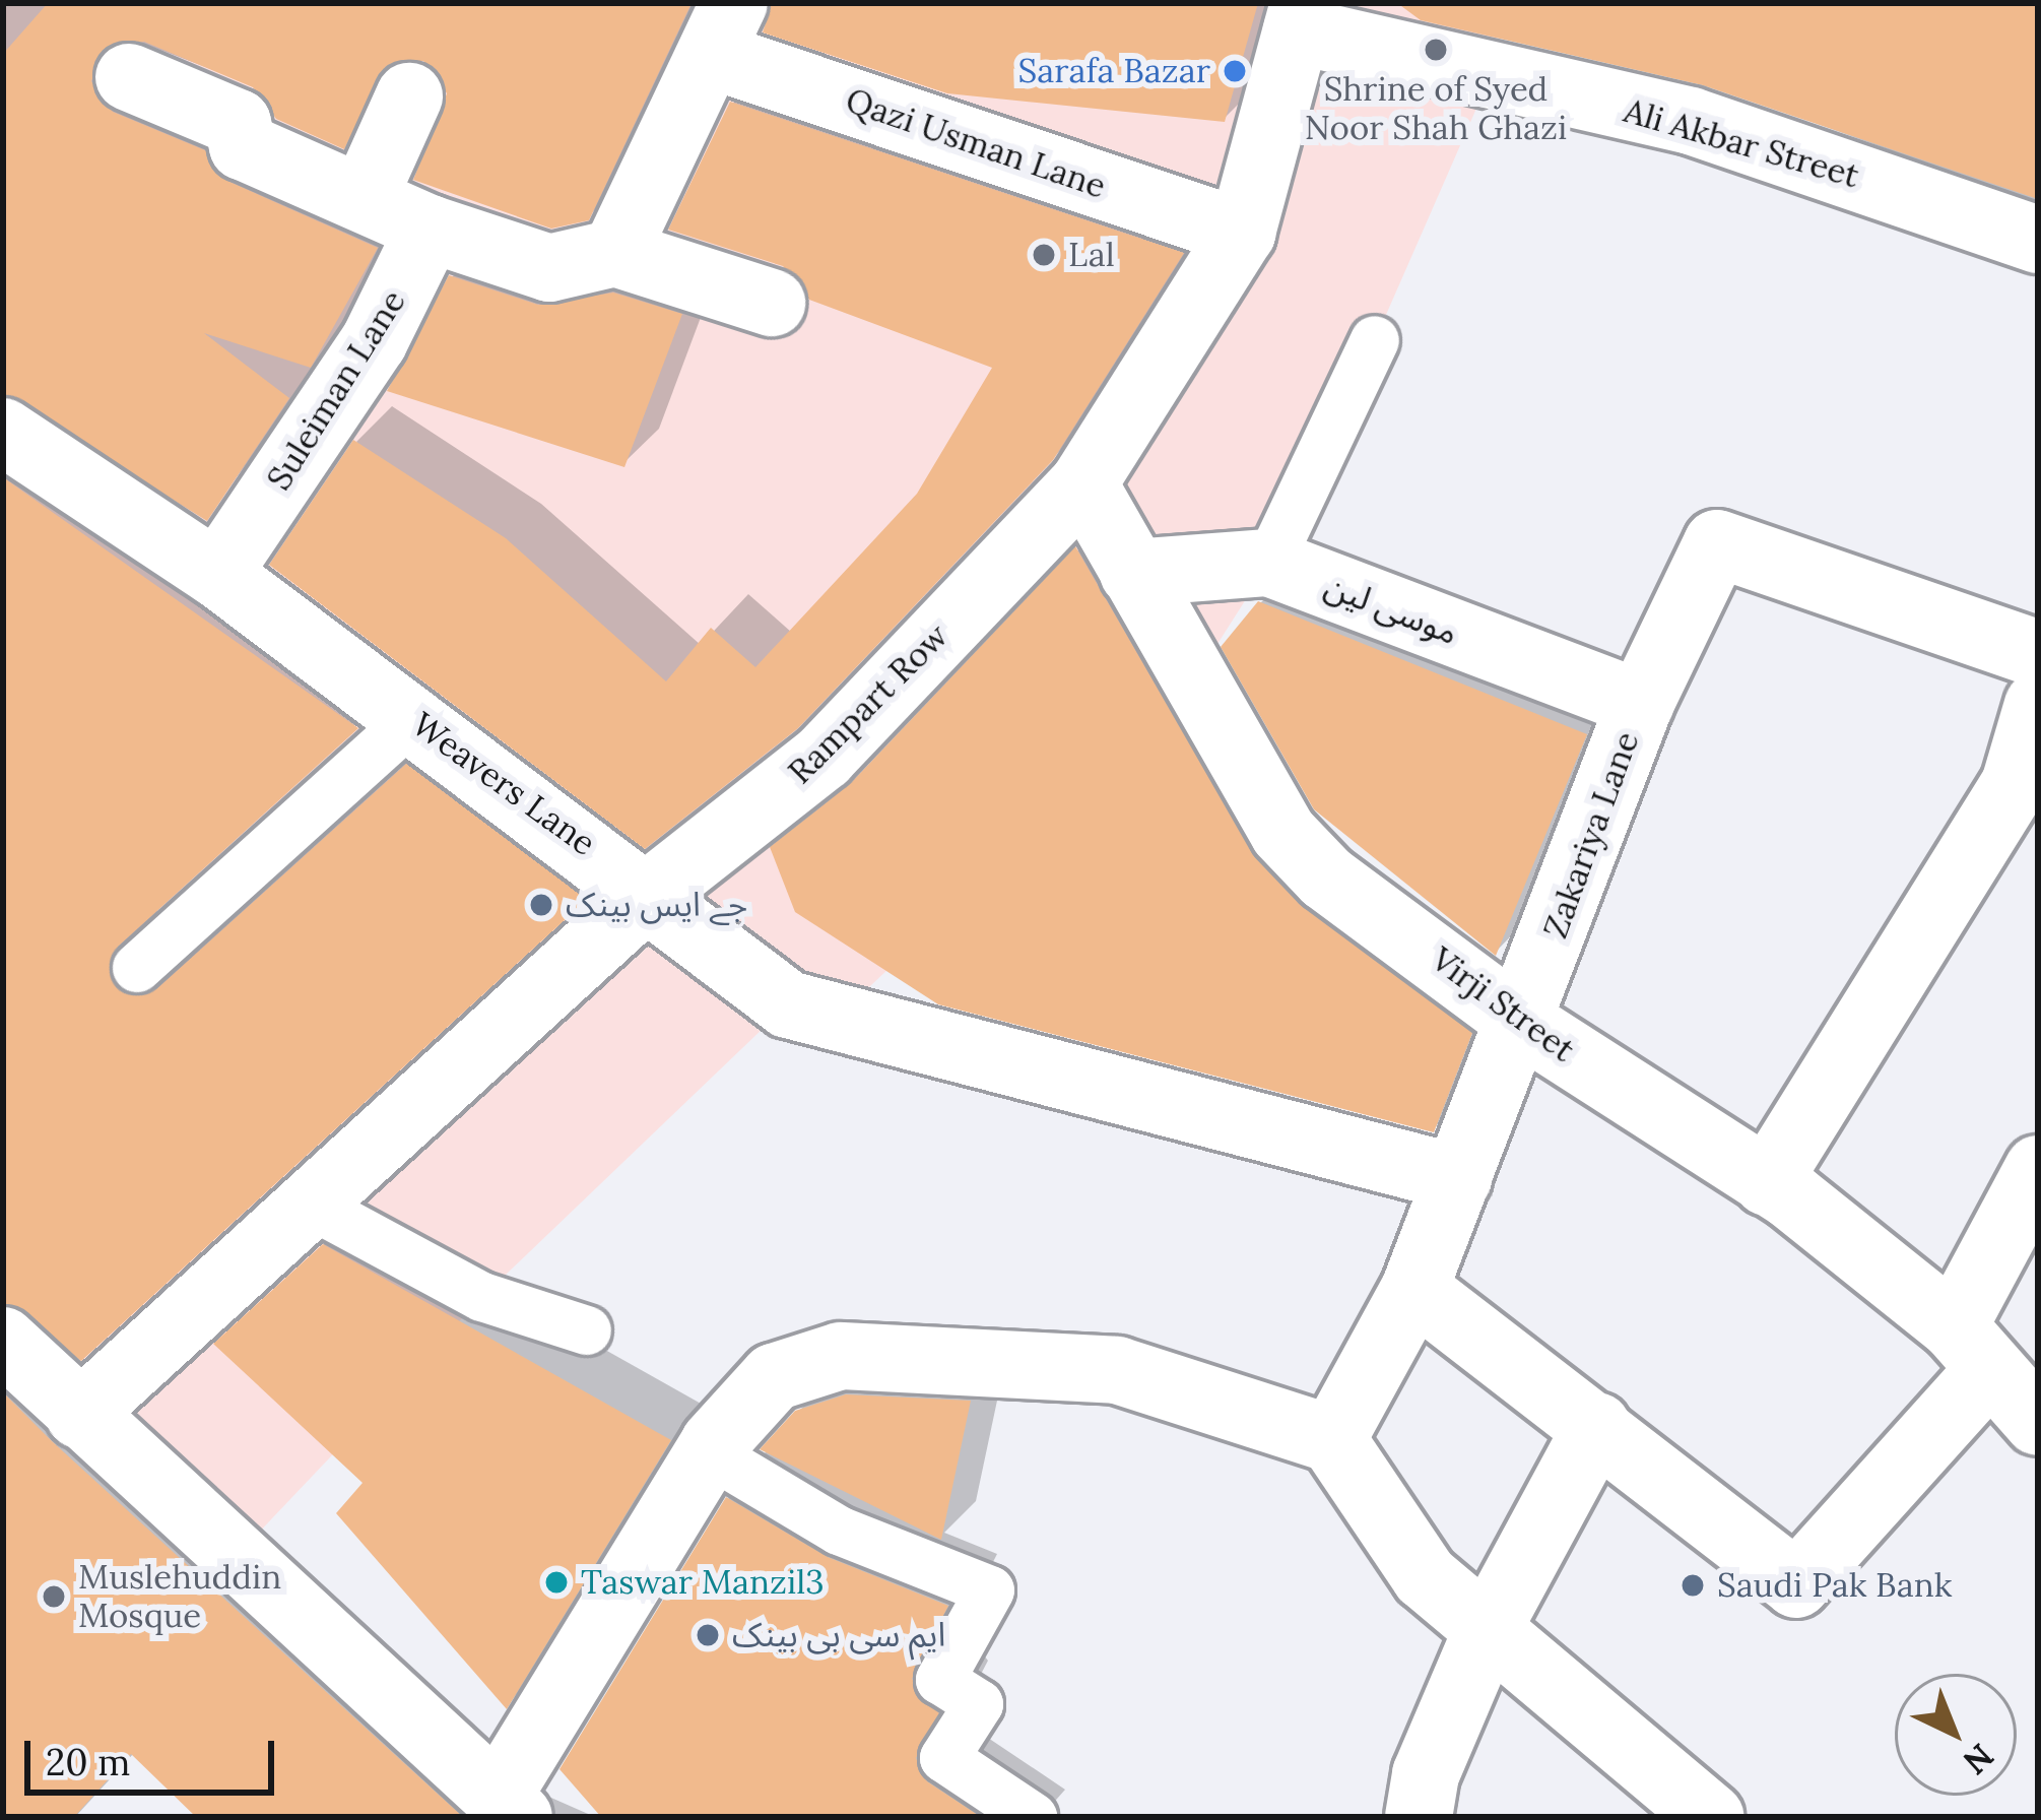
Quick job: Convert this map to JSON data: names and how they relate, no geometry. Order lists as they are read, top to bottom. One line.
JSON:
{"streets":{"street":["Qazi Usman Lane","Ali Akbar Street","Suleiman Lane","موسی لین","Rampart Row","Weavers Lane","Zakariya Lane","Virji Street"]},"crossings":[["Qazi Usman Lane","Rampart Row"],["Ali Akbar Street","Rampart Row"],["Suleiman Lane","Weavers Lane"],["موسی لین","Zakariya Lane"],["موسی لین","Virji Street"],["Rampart Row","Weavers Lane"],["Rampart Row","Virji Street"],["Weavers Lane","Zakariya Lane"],["Zakariya Lane","Virji Street"]],"places":["Shrine of Syed Noor Shah Ghazi","Sarafa Bazar","Lal","جے ایس بینک","Taswar Manzil3","Saudi Pak Bank","Muslehuddin Mosque","ایم سی بی بینک"],"scale_bar":"20 m","north":"bottom right"}
